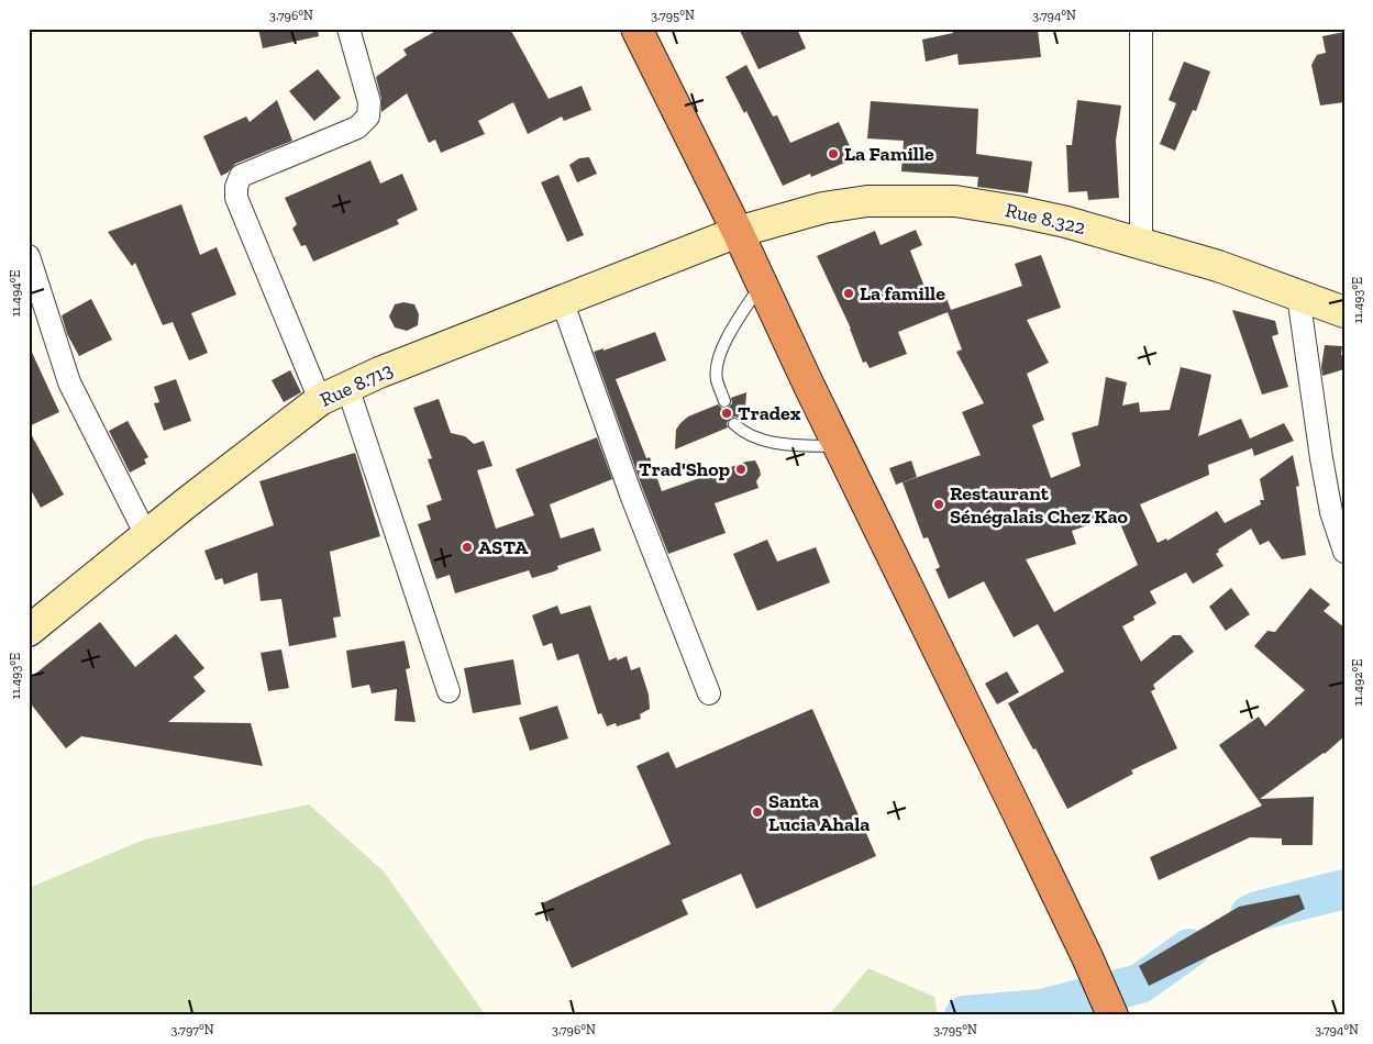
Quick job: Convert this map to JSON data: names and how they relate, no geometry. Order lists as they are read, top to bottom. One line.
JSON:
{"streets":{"main road":["Rue 8.322","Rue 8.713"]},"crossings":[["Rue 8.322","Rue 8.713"]],"places":["La Famille","La famille","Tradex","Trad'Shop","Restaurant Sénégalais Chez Kao","ASTA","Santa Lucia Ahala"],"coordinates":["3.796°N","3.795°N","3.794°N","11.494°E","11.493°E","11.492°E","3.797°N"]}
